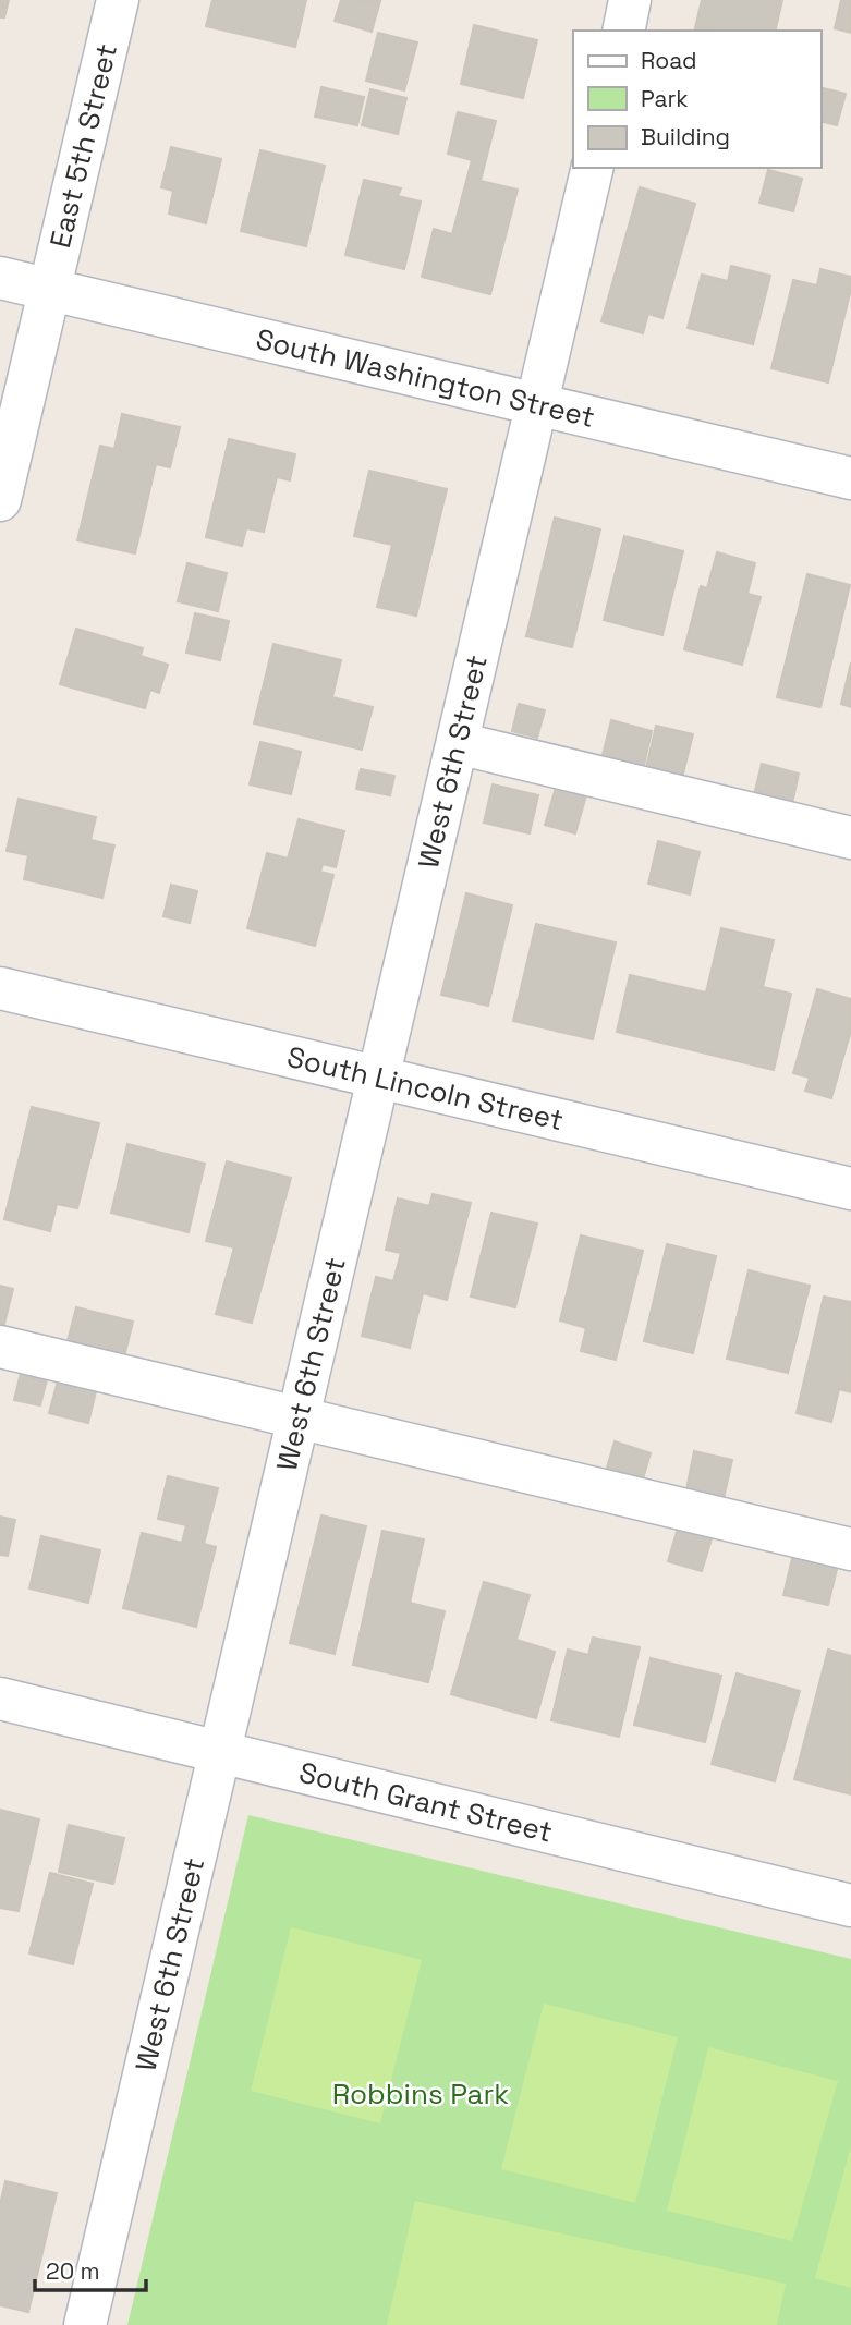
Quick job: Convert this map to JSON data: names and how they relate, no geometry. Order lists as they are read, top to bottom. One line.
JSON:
{"streets":{"street":["East 5th Street","South Washington Street","West 6th Street","South Lincoln Street","South Grant Street"]},"crossings":[["East 5th Street","South Washington Street"],["South Washington Street","West 6th Street"],["West 6th Street","South Lincoln Street"],["West 6th Street","South Grant Street"]],"parks":["Robbins Park"],"legend":["Road","Park","Building"],"scale_bar":"20 m"}
